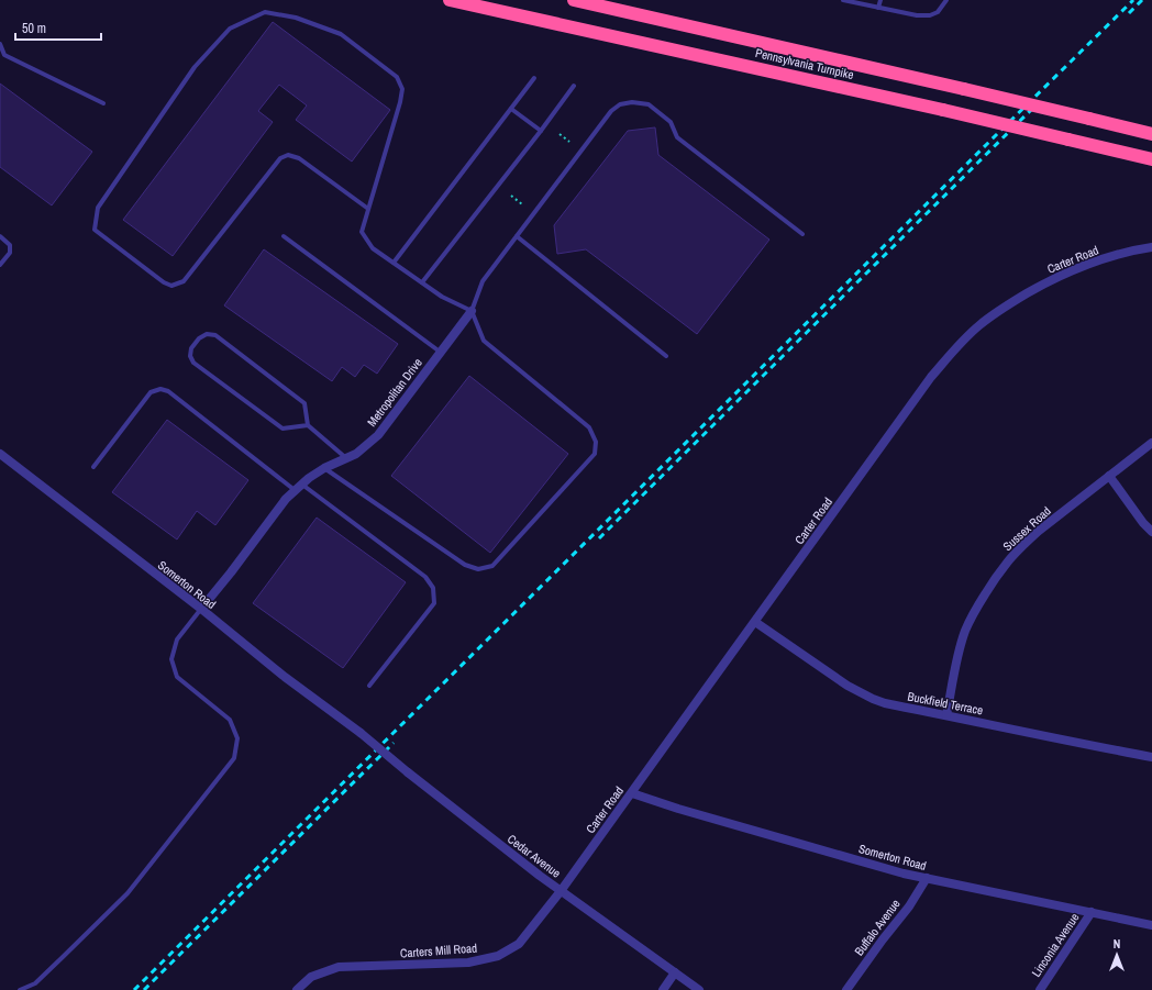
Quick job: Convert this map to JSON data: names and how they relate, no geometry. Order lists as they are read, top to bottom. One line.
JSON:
{"streets":{"highway":["Pennsylvania Turnpike"],"street":["Carter Road","Metropolitan Drive","Sussex Road","Somerton Road","Buckfield Terrace","Cedar Avenue","Buffalo Avenue","Linconia Avenue","Carters Mill Road"]},"crossings":[["Carter Road","Somerton Road"],["Carter Road","Buckfield Terrace"],["Carter Road","Cedar Avenue"],["Carter Road","Carters Mill Road"],["Metropolitan Drive","Somerton Road"],["Sussex Road","Buckfield Terrace"],["Somerton Road","Cedar Avenue"],["Somerton Road","Buffalo Avenue"],["Somerton Road","Linconia Avenue"],["Cedar Avenue","Carters Mill Road"]],"scale_bar":"50 m","north":"top"}
